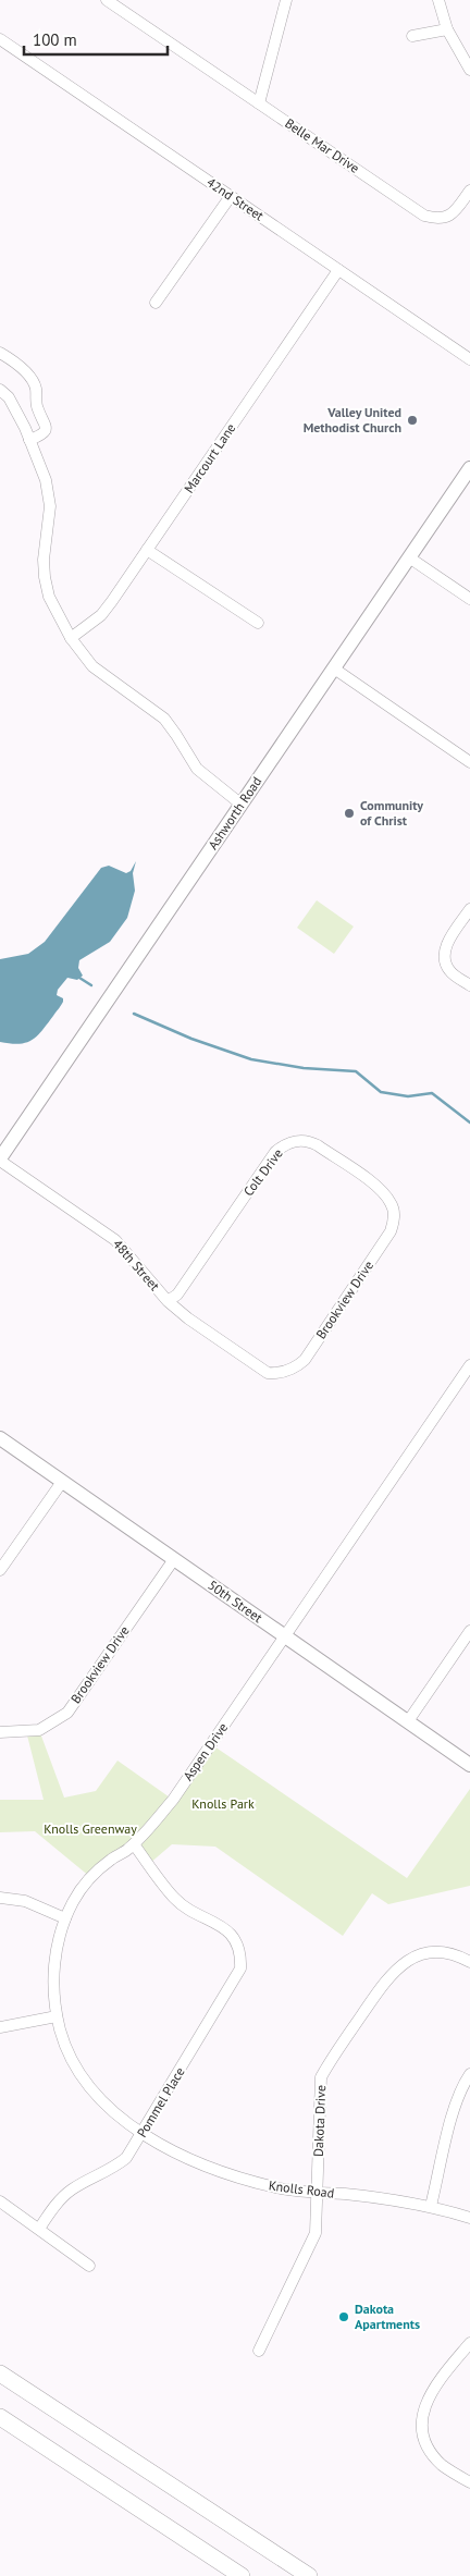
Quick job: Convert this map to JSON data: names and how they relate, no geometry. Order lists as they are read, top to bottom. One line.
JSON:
{"streets":{"main road":["Ashworth Road","50th Street"],"street":["Belle Mar Drive","42nd Street","Marcourt Lane","Colt Drive","48th Street","Brookview Drive","Aspen Drive","Pommel Place","Dakota Drive","Knolls Road"]},"crossings":[["42nd Street","Marcourt Lane"],["Ashworth Road","48th Street"],["Colt Drive","48th Street"],["Colt Drive","Brookview Drive"],["48th Street","Brookview Drive"],["Brookview Drive","50th Street"],["50th Street","Aspen Drive"],["Aspen Drive","Pommel Place"],["Aspen Drive","Knolls Road"],["Pommel Place","Knolls Road"],["Dakota Drive","Knolls Road"]],"parks":["Knolls Park","Knolls Greenway"],"places":["Valley United Methodist Church","Community of Christ","Dakota Apartments"],"scale_bar":"100 m"}
